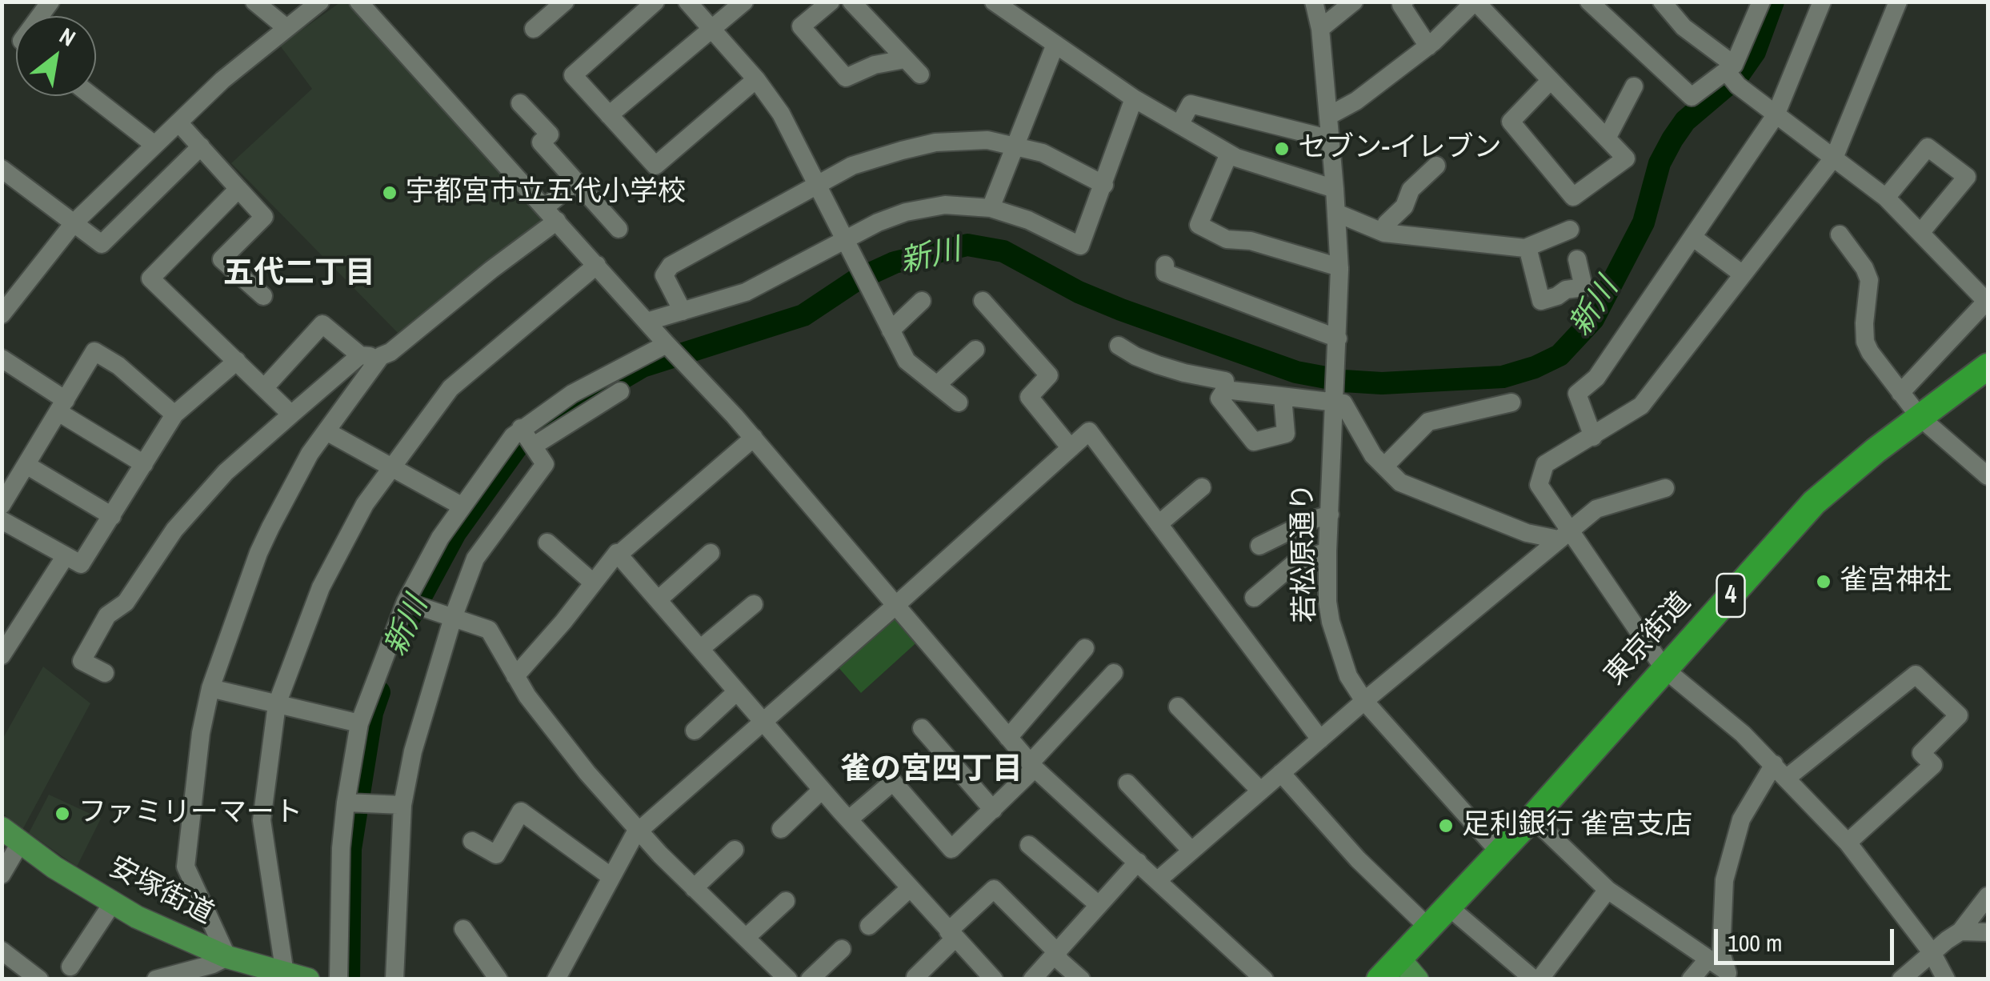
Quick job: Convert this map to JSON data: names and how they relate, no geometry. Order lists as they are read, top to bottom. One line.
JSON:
{"streets":{"highway":["4","東京街道"],"main road":["安塚街道"],"street":["若松原通り"]},"crossings":[["若松原通り","東京街道"]],"districts":["五代二丁目","雀の宮四丁目"],"water":["新川"],"places":["セブン-イレブン","宇都宮市立五代小学校","雀宮神社","ファミリーマート","足利銀行 雀宮支店"],"scale_bar":"100 m","north":"top right"}
